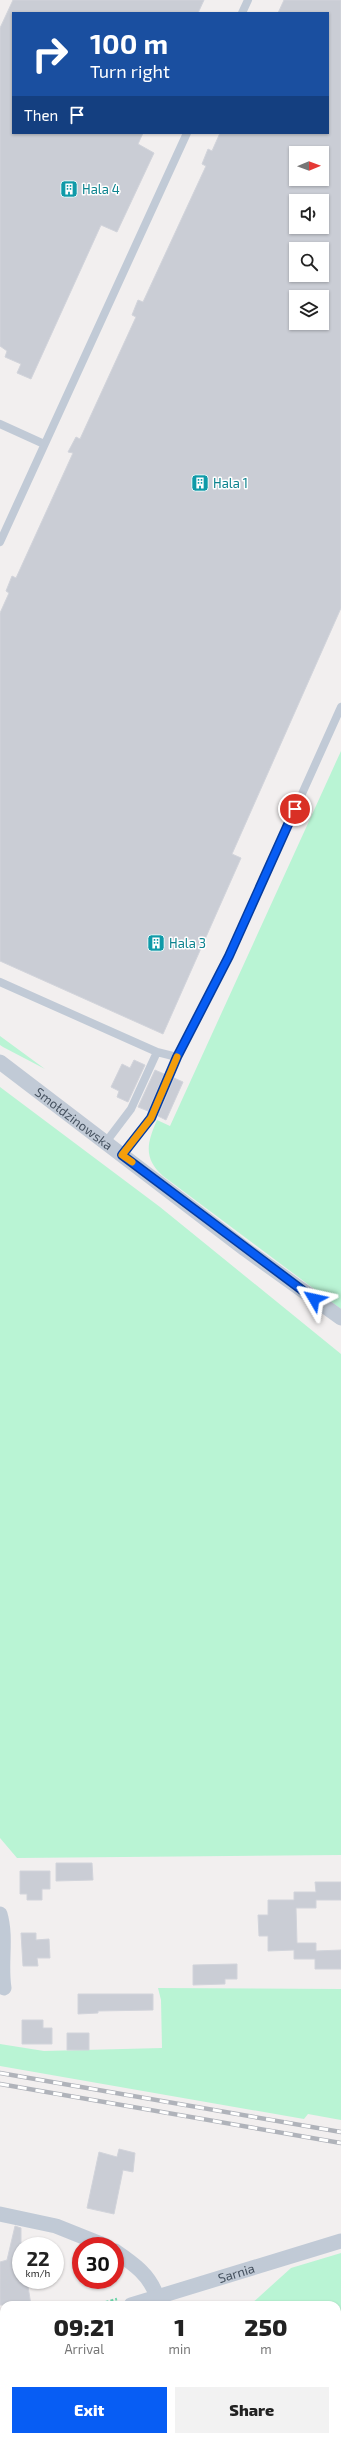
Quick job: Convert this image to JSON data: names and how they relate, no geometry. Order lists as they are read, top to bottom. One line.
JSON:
{"streets":{"street":["Smołdzinowska","Sarnia"]},"places":{"building":["Hala 4","Hala 1","Hala 3"]},"north":"right","page":{"turn":["100 m","Turn right"],"then":"Then","speed":"22 km/h","limit":"30","eta":["09:21","Arrival","1","min","250","m"],"buttons":["Exit","Share"]}}
